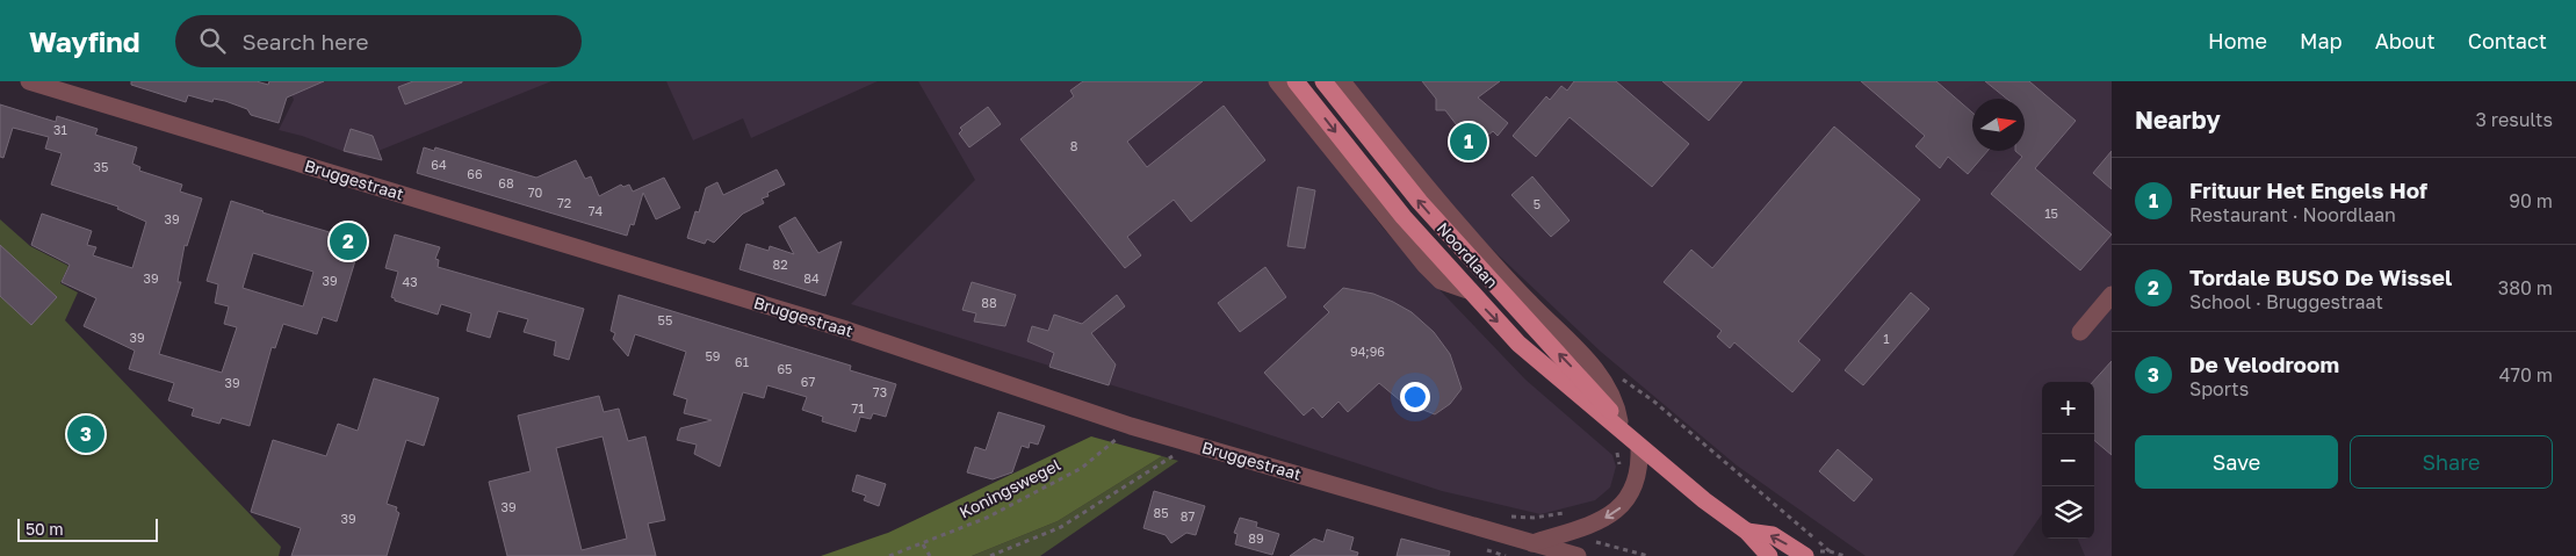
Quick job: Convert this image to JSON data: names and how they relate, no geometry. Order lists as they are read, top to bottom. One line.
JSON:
{"streets":{"main road":["Noordlaan"],"street":["Bruggestraat"],"path":["Koningswegel"]},"crossings":[["Bruggestraat","Koningswegel"]],"house_numbers":["31","8","64","35","66","68","70","72","5","74","15","39","82","39","84","39","43","88","55","39","1","94;96","59","61","65","67","39","73","71","39","85","87","39","89"],"scale_bar":"50 m","north":"right","page":{"header":"Wayfind","search":"Search here","nav":["Home","Map","About","Contact"],"heading":["Nearby","3 results"],"pins":["1","2","3"],"list":[{"mark":"1","name":"Frituur Het Engels Hof","note":"Restaurant · Noordlaan","value":"90 m"},{"mark":"2","name":"Tordale BUSO De Wissel","note":"School · Bruggestraat","value":"380 m"},{"mark":"3","name":"De Velodroom","note":"Sports","value":"470 m"}],"map_buttons":["+","−"],"buttons":["Save","Share"],"scale":"50 m"}}
